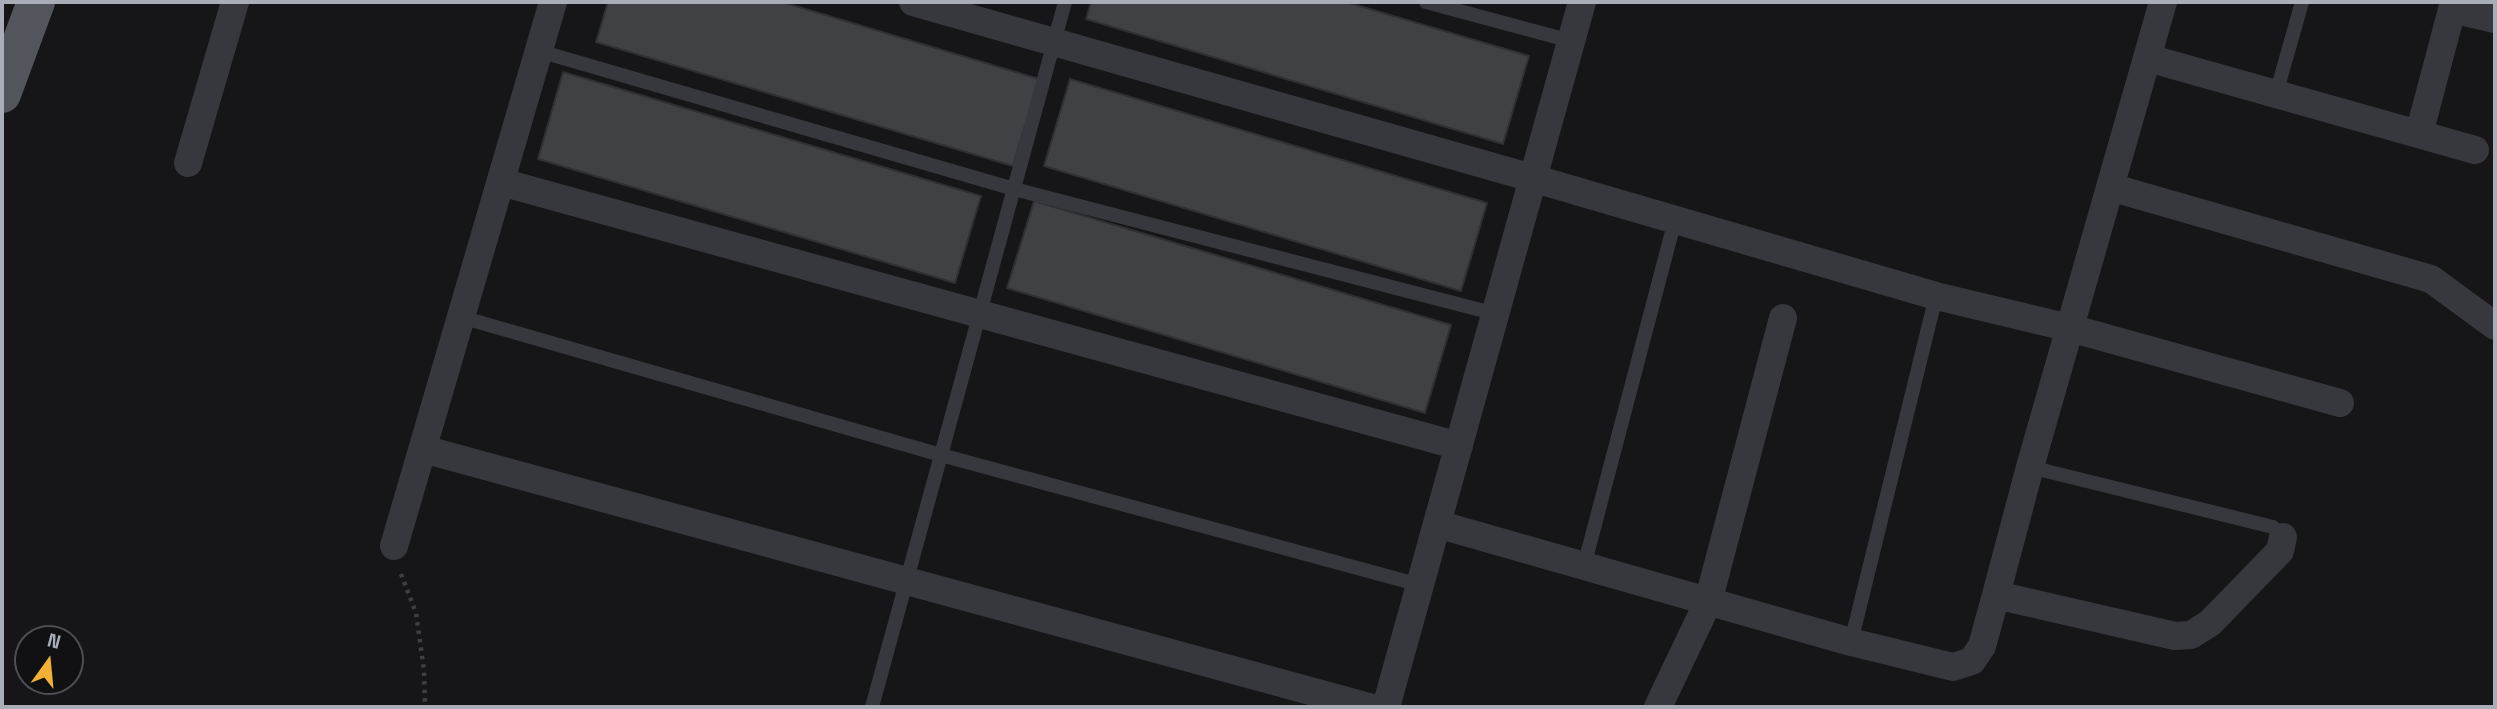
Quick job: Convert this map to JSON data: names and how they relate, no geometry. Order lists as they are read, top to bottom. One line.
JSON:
{"north":"top"}
